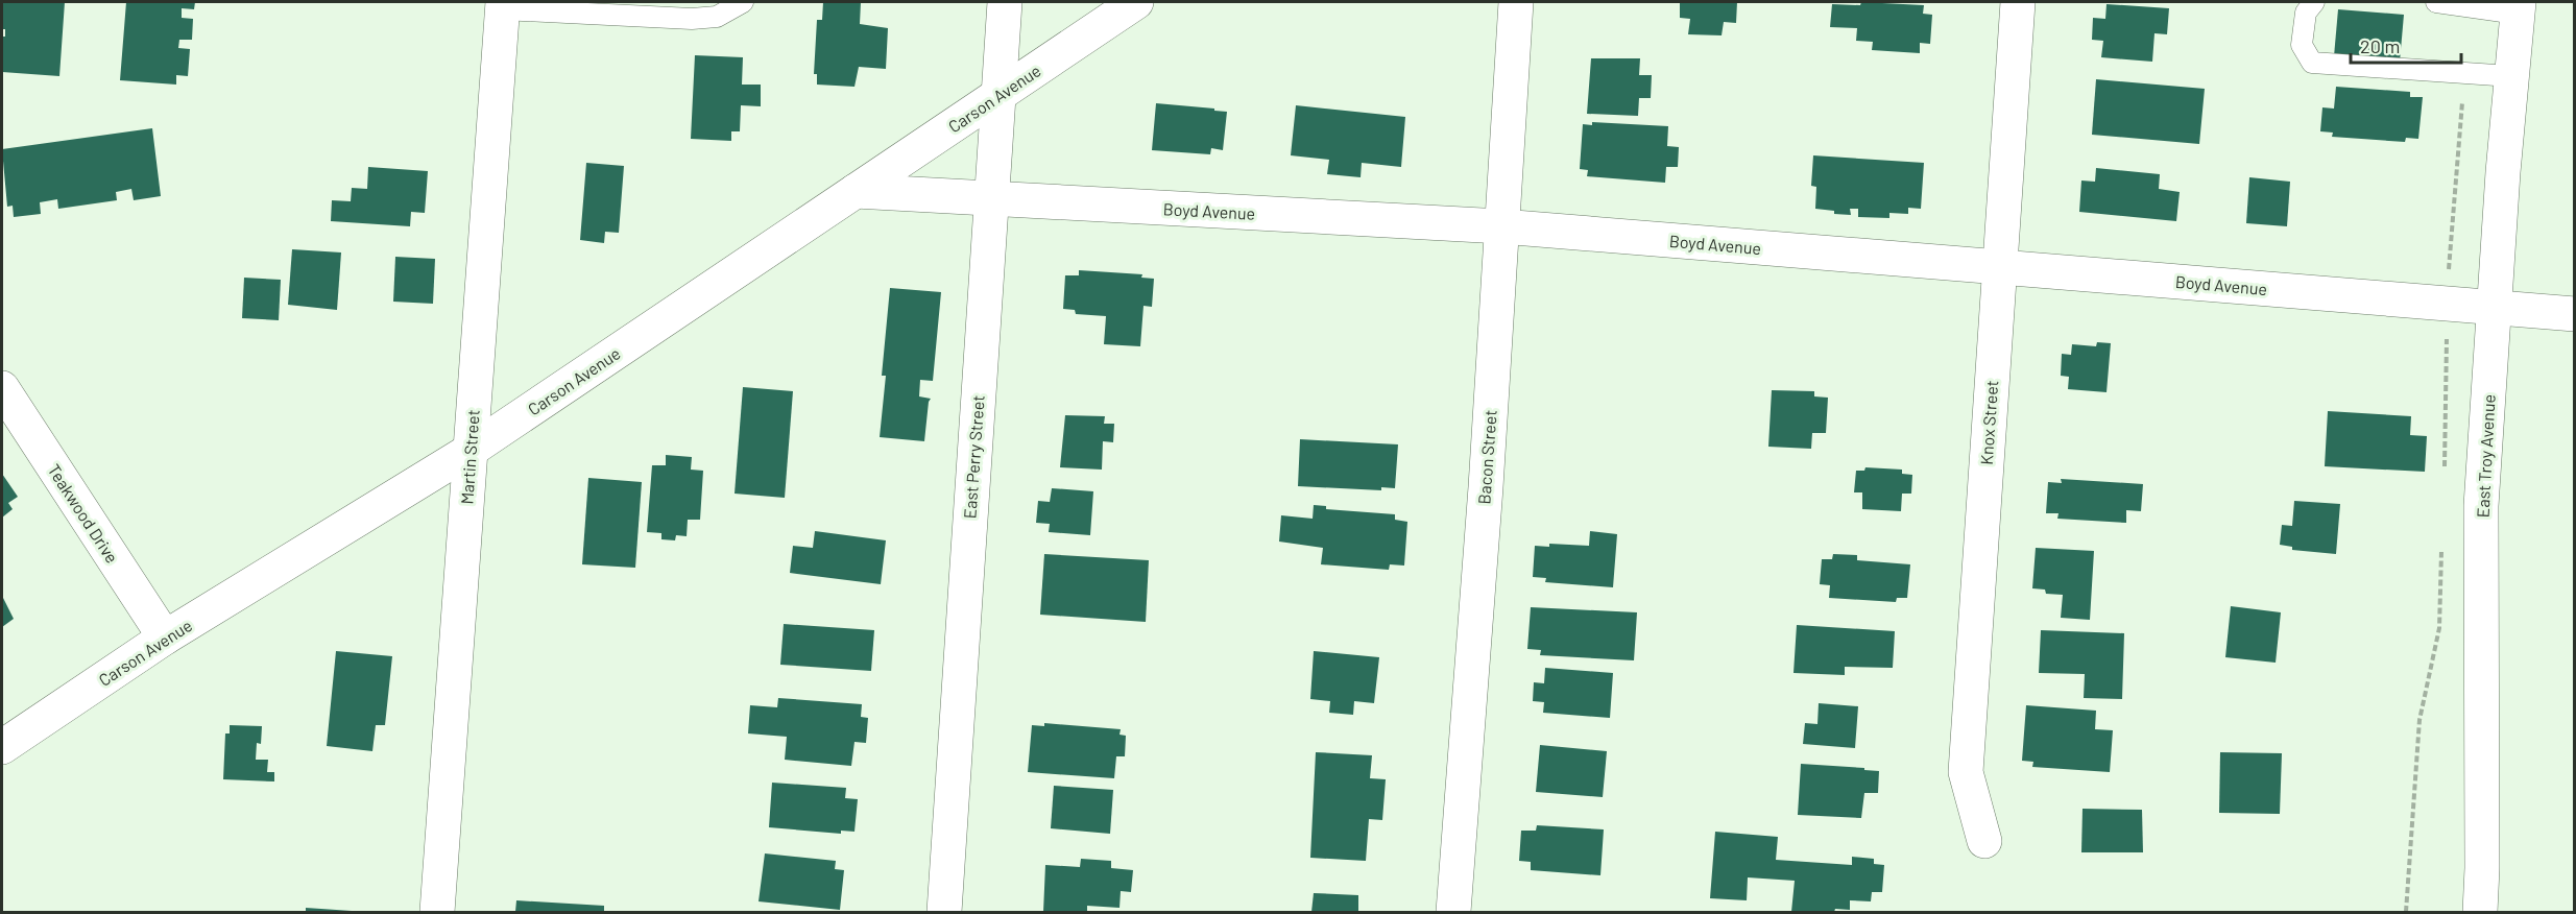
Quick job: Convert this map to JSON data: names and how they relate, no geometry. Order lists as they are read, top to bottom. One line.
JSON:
{"streets":{"street":["Carson Avenue","Boyd Avenue","Knox Street","East Troy Avenue","Martin Street","East Perry Street","Bacon Street","Teakwood Drive"]},"crossings":[["Carson Avenue","Boyd Avenue"],["Carson Avenue","Martin Street"],["Carson Avenue","East Perry Street"],["Carson Avenue","Teakwood Drive"],["Boyd Avenue","Knox Street"],["Boyd Avenue","East Troy Avenue"],["Boyd Avenue","East Perry Street"],["Boyd Avenue","Bacon Street"]],"scale_bar":"20 m"}
